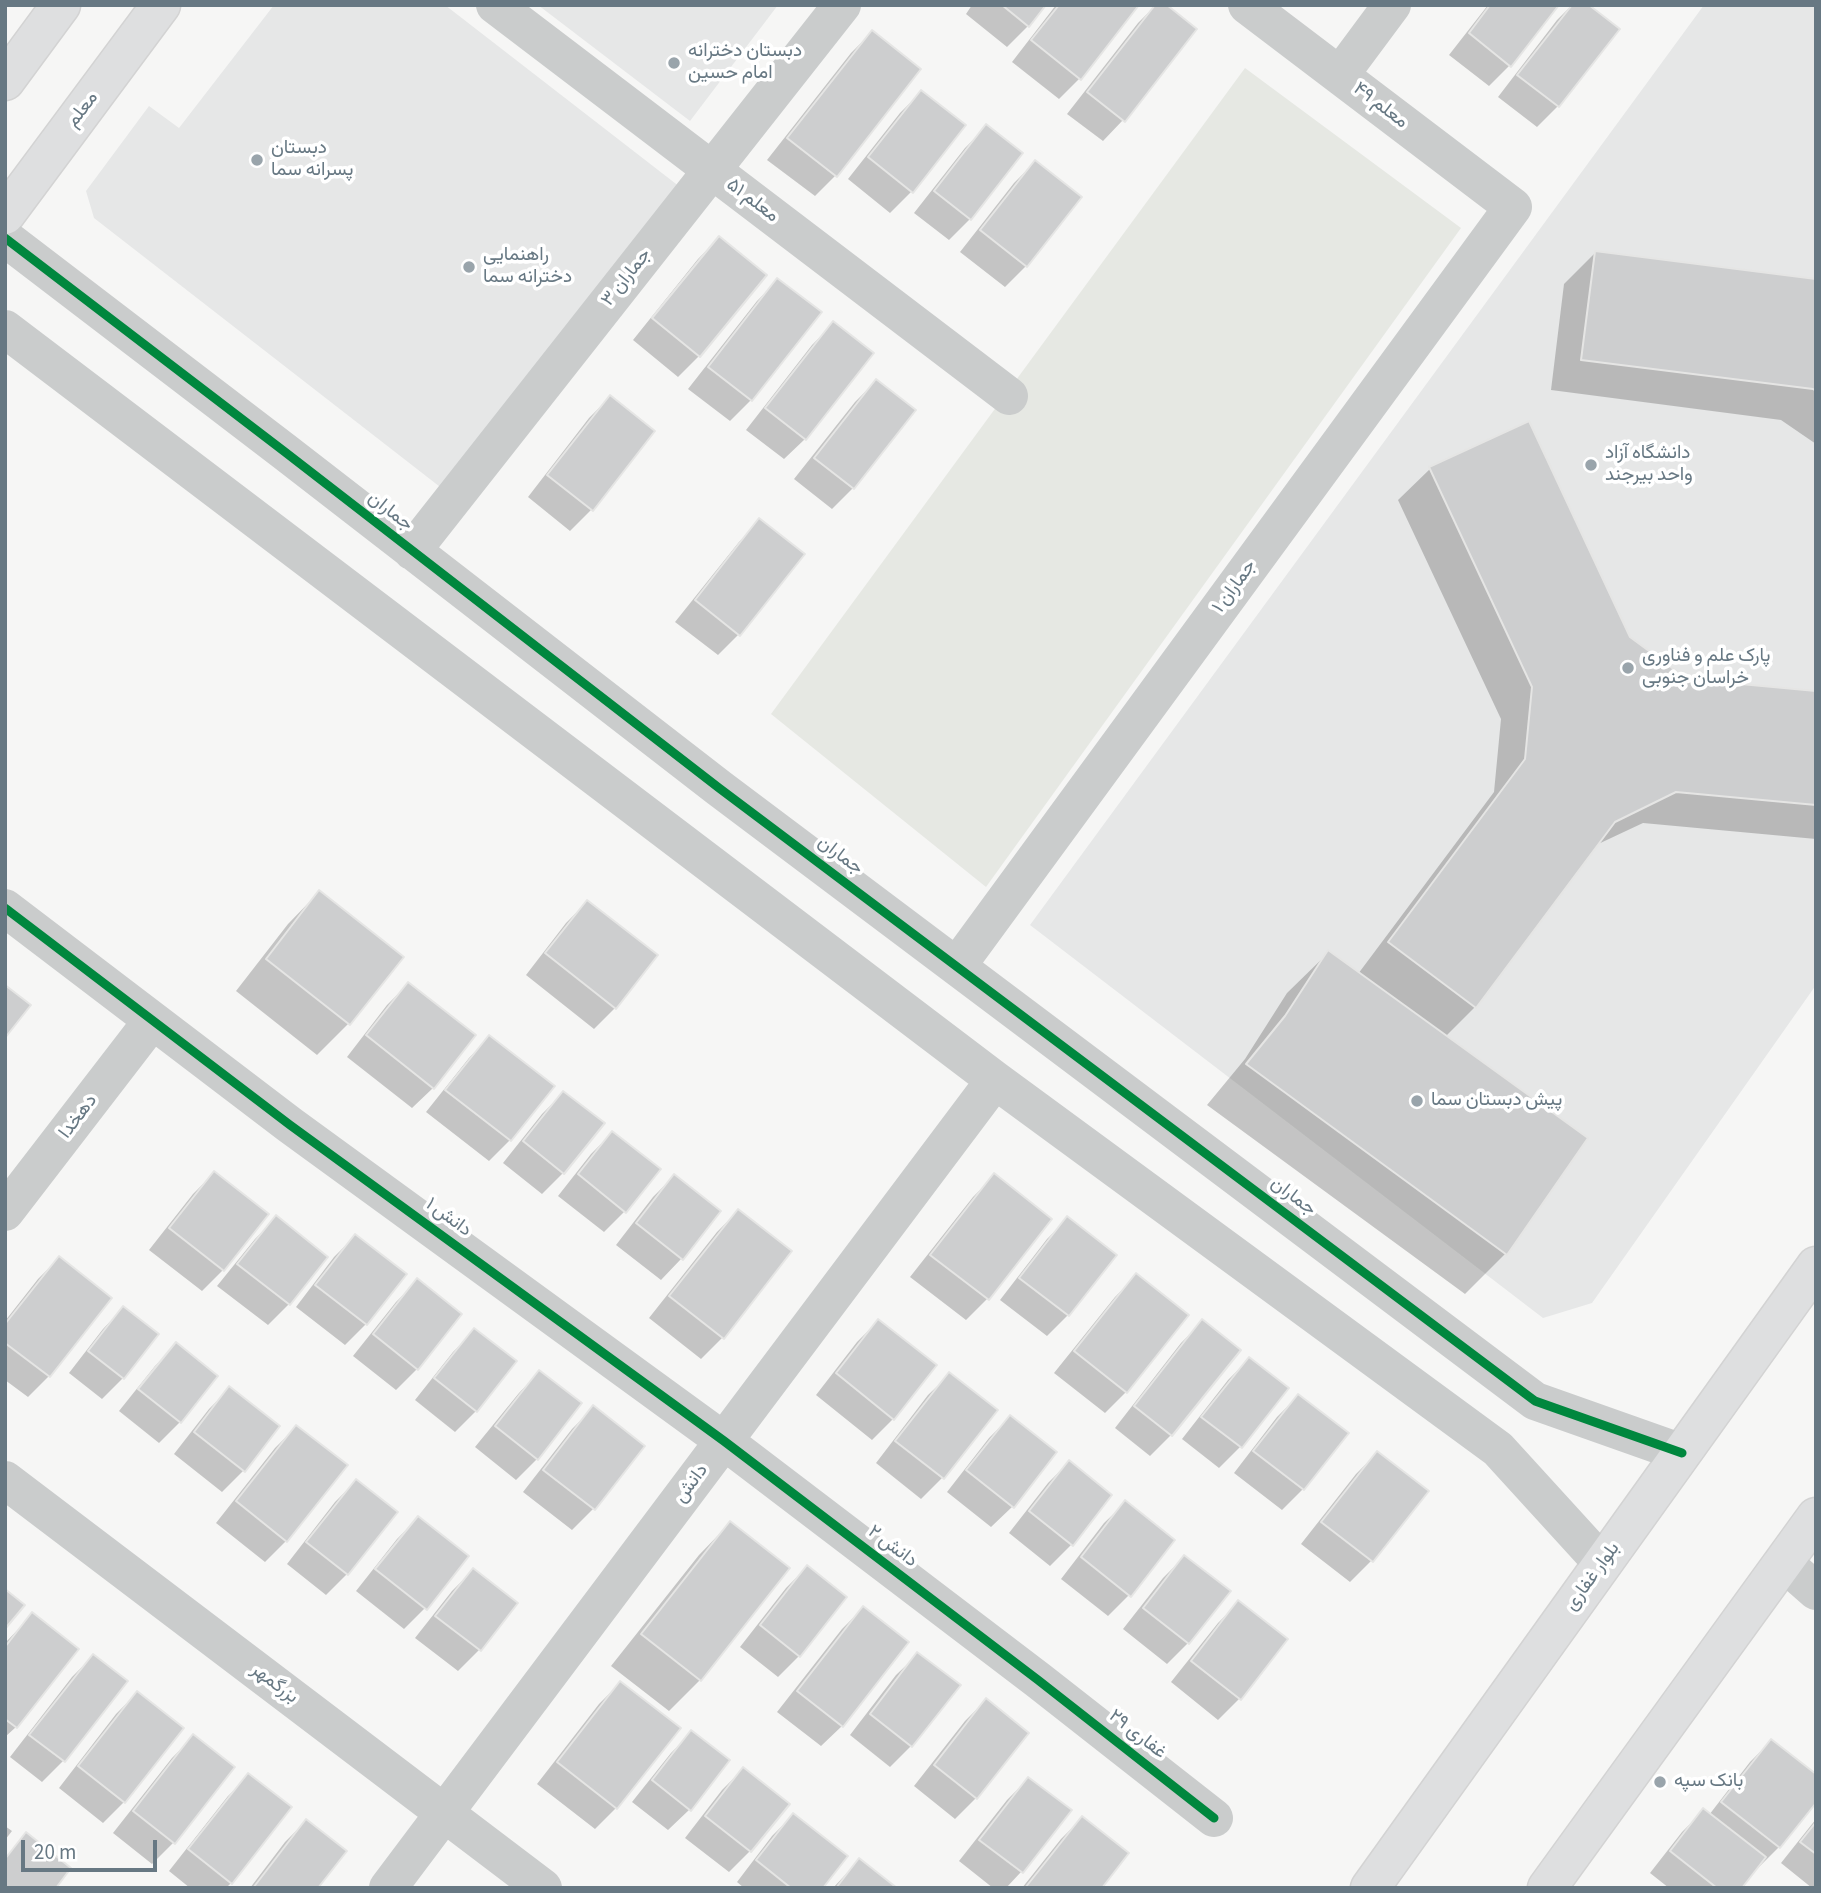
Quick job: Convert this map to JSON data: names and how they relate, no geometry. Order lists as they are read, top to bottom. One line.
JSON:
{"streets":{"main road":["معلم","بلوار غفاری"],"street":["معلم ۴۹","معلم ۵۱","جماران ۳","جماران","جماران ۱","دهخدا","دانش ۱","دانش","دانش ۲","بزرگمهر","غفاری ۲۹"]},"crossings":[["معلم ۴۹","جماران ۱"],["معلم ۵۱","جماران ۳"],["جماران ۳","جماران"],["جماران","جماران ۱"],["جماران","بلوار غفاری"],["دهخدا","دانش ۱"],["دانش ۱","دانش"],["دانش ۱","دانش ۲"],["دانش","دانش ۲"],["دانش","بزرگمهر"],["دانش ۲","غفاری ۲۹"]],"places":["دبستان دخترانه امام حسین","دبستان پسرانه سما","راهنمایی دخترانه سما","دانشگاه آزاد واحد بیرجند","پارک علم و فناوری خراسان جنوبی","پیش دبستان سما","بانک سپه"],"scale_bar":"20 m"}
